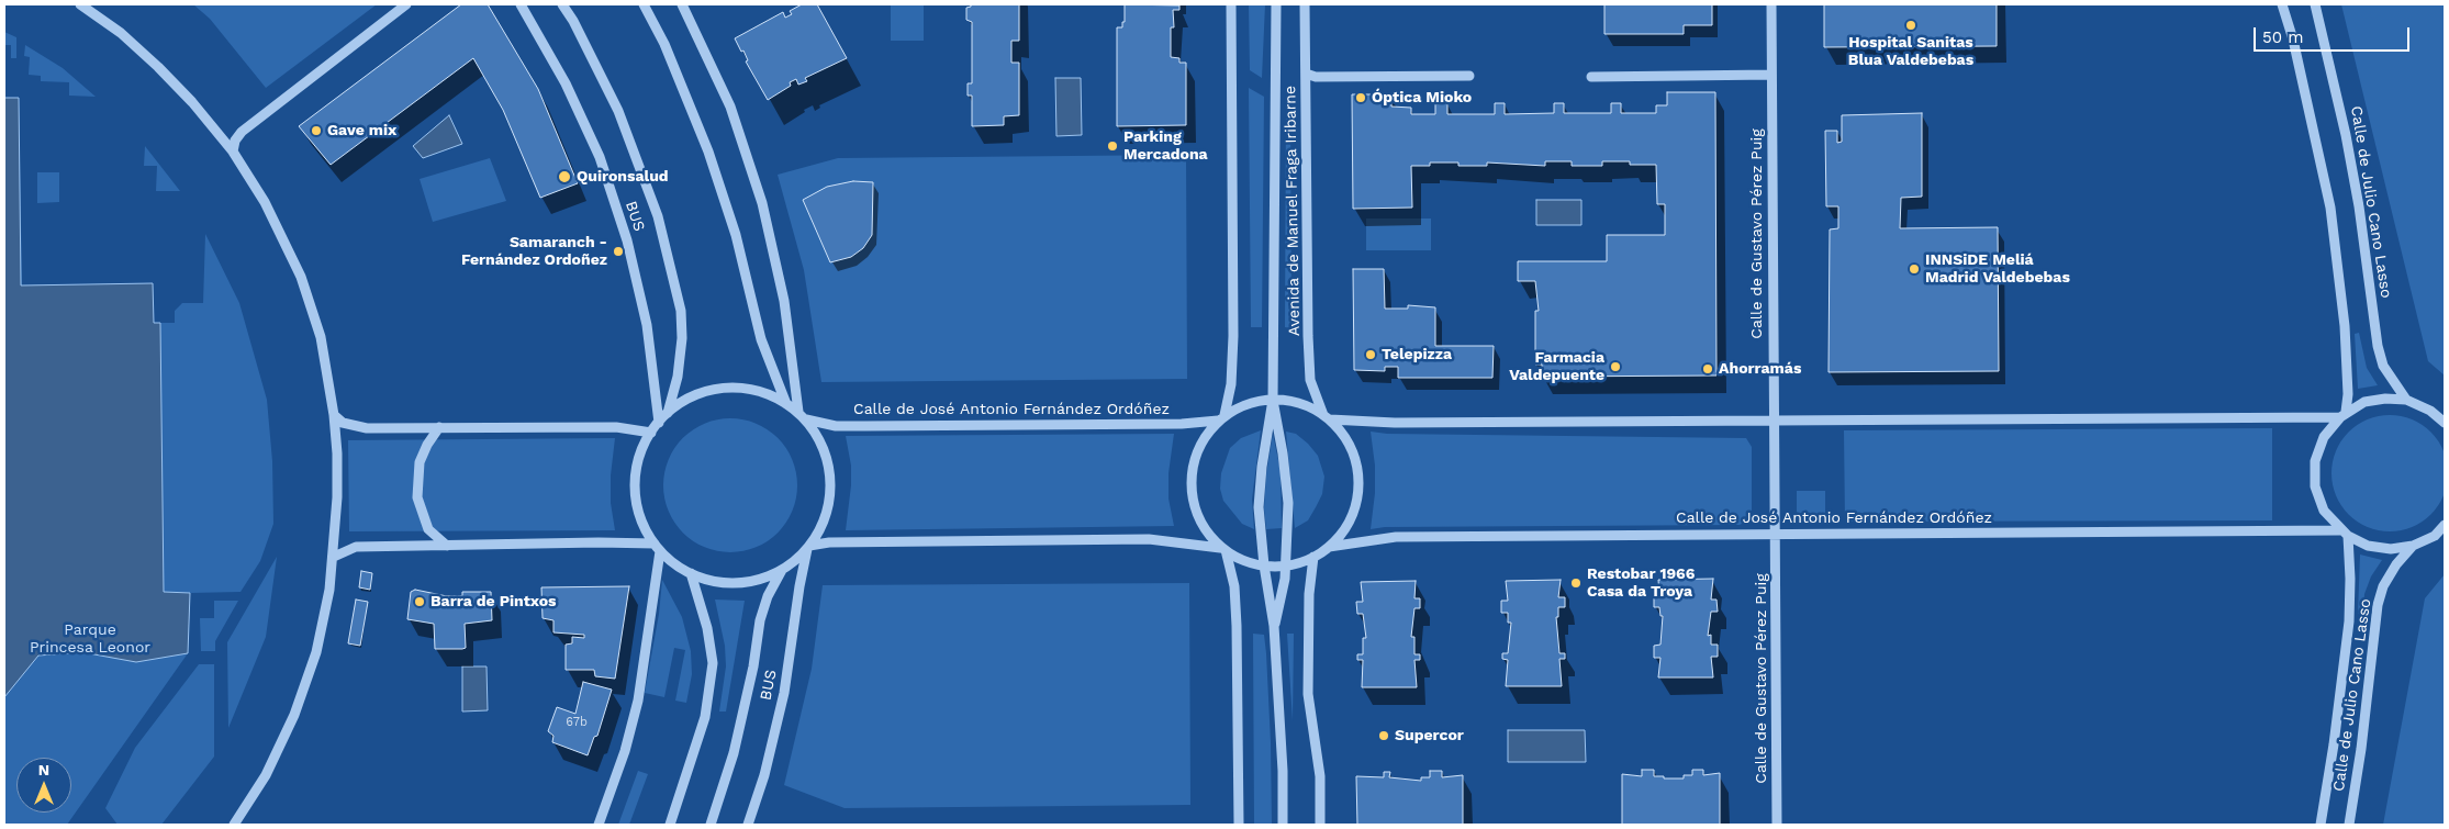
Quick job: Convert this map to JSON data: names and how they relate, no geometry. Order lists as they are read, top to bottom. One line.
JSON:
{"streets":{"street":["Calle de Julio Cano Lasso","Avenida de Manuel Fraga Iribarne","BUS","Calle de Gustavo Pérez Puig","Calle de José Antonio Fernández Ordóñez"]},"crossings":[["Calle de Julio Cano Lasso","Calle de José Antonio Fernández Ordóñez"],["BUS","Calle de José Antonio Fernández Ordóñez"],["Calle de Gustavo Pérez Puig","Calle de José Antonio Fernández Ordóñez"]],"parks":["Parque Princesa Leonor"],"places":["Hospital Sanitas Blua Valdebebas","Óptica Mioko","Gave mix","Parking Mercadona","Quironsalud","Samaranch - Fernández Ordoñez","INNSiDE Meliá Madrid Valdebebas","Telepizza","Farmacia Valdepuente","Ahorramás","Restobar 1966 Casa da Troya","Barra de Pintxos","Supercor"],"house_numbers":["67b"],"scale_bar":"50 m","north":"top"}
